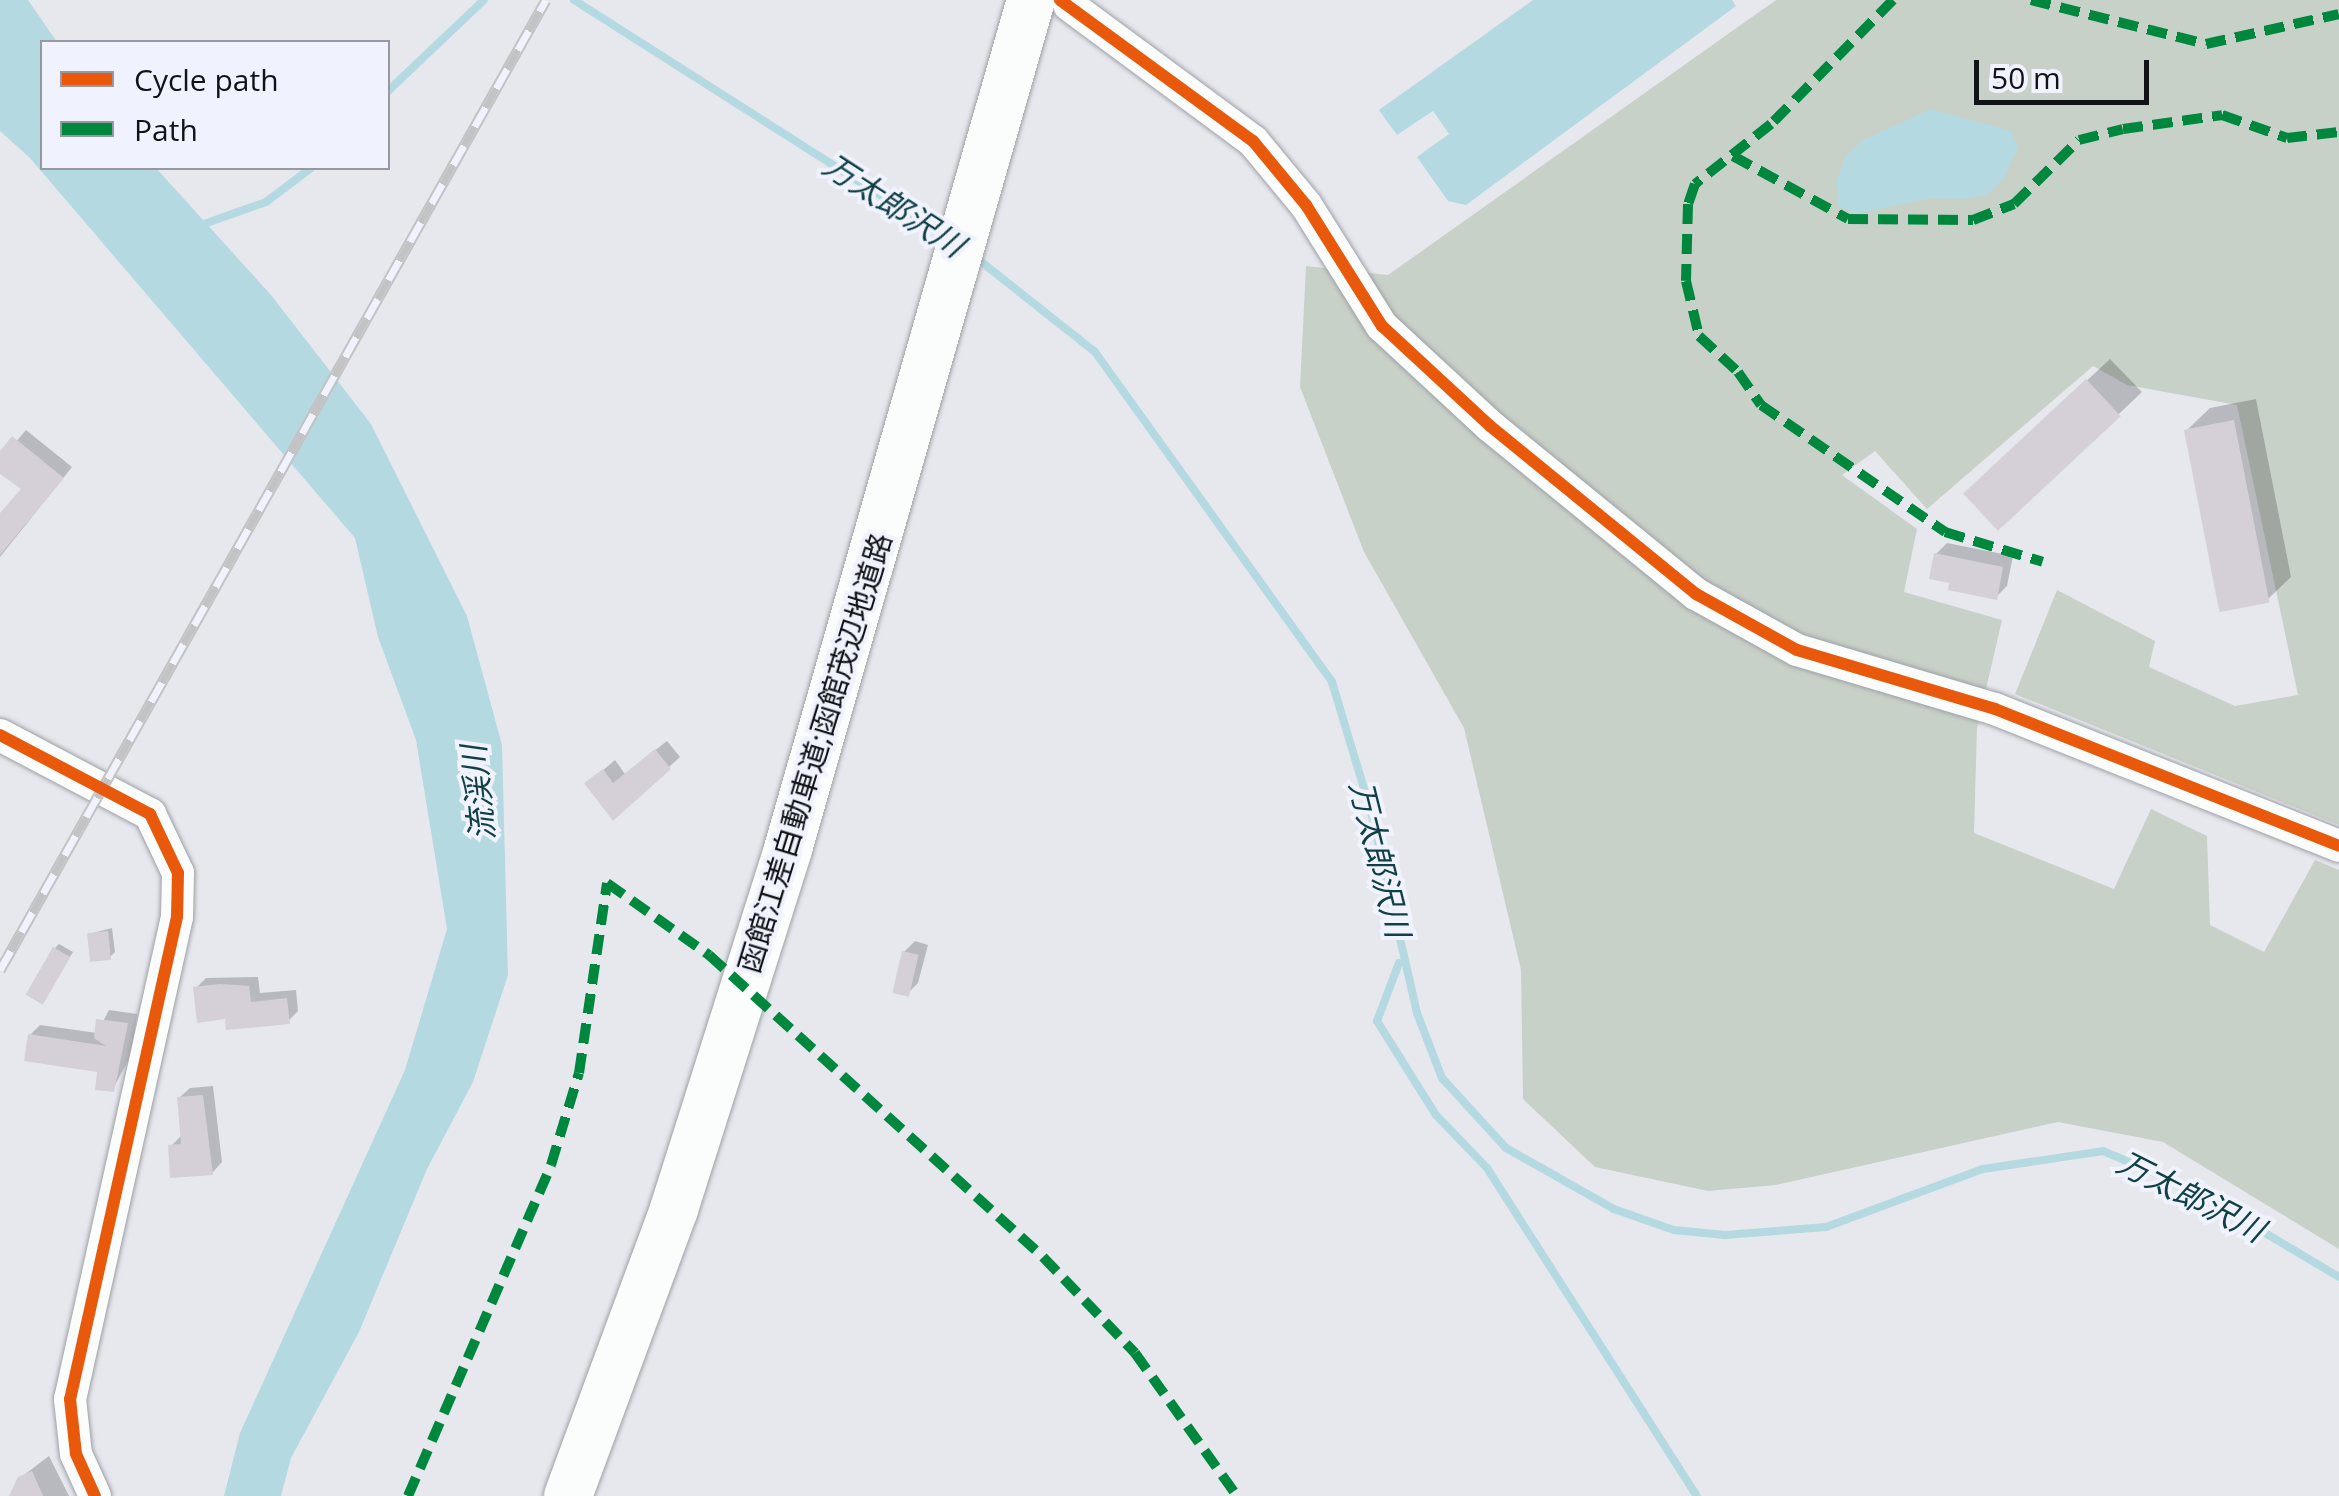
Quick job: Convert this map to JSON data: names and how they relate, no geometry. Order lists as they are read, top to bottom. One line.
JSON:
{"streets":{"highway":["函館江差自動車道;函館茂辺地道路"]},"water":["万太郎沢川","流渓川"],"legend":["Cycle path","Path"],"scale_bar":"50 m"}
